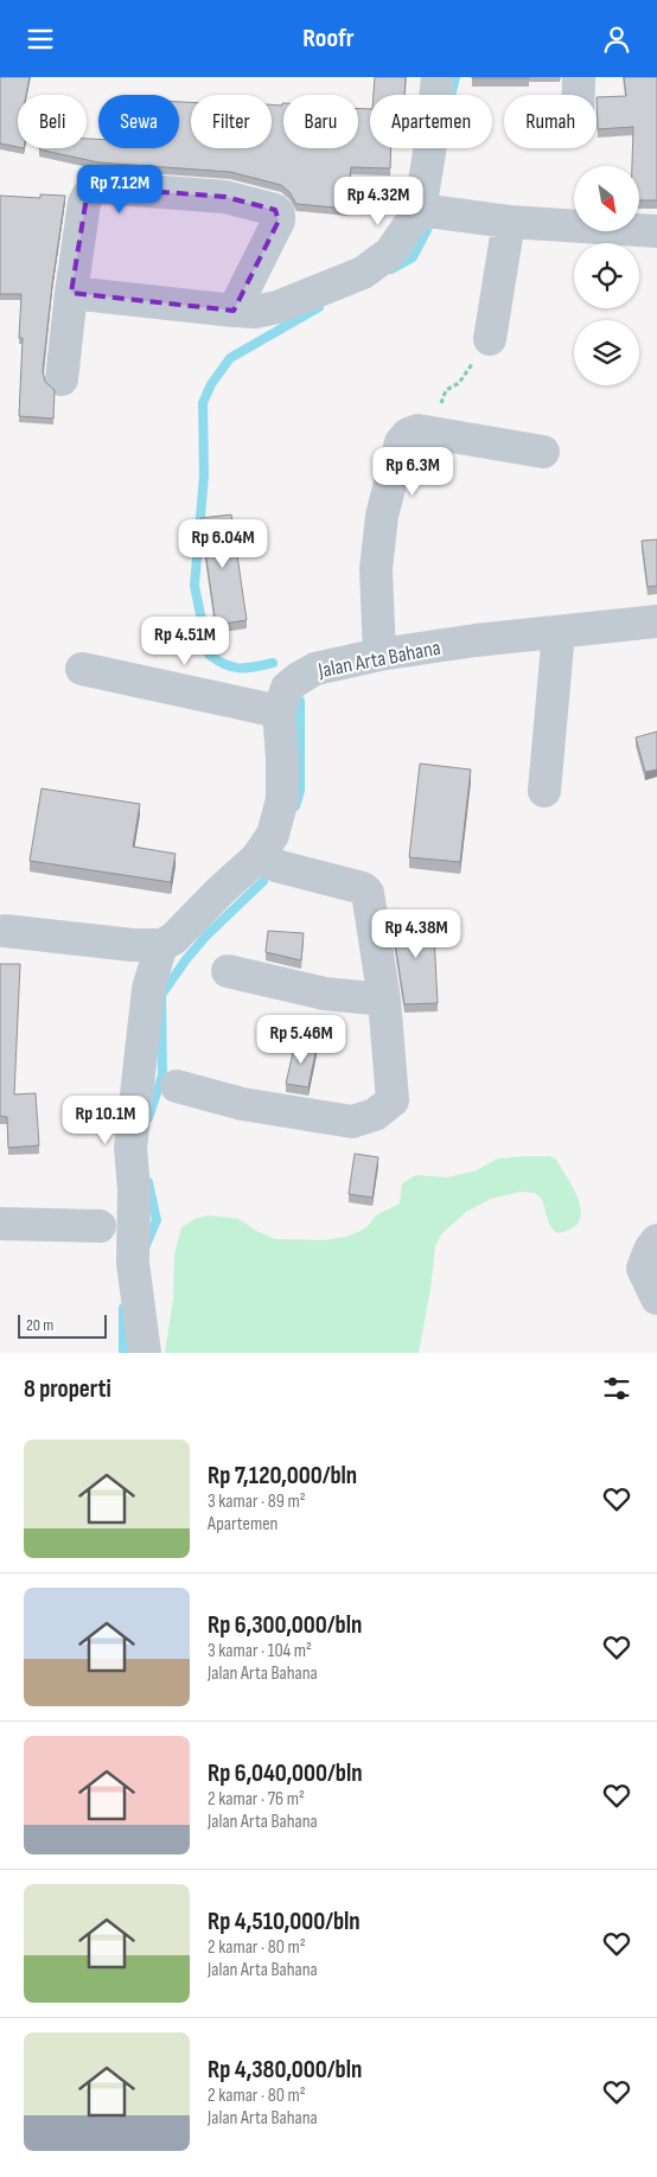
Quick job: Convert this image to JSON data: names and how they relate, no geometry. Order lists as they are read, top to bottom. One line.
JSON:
{"streets":{"street":["Jalan Arta Bahana"]},"scale_bar":"20 m","north":"bottom right","page":{"header":"Roofr","chip":["Beli","Sewa","Filter","Baru","Apartemen","Rumah"],"price":["Rp 7.12M","Rp 4.32M","Rp 6.3M","Rp 6.04M","Rp 4.51M","Rp 4.38M","Rp 5.46M","Rp 10.1M"],"scale":"20 m","heading":"8 properti","list":[{"name":"Rp 7,120,000/bln","note":"3 kamar · 89 m² · Apartemen"},{"name":"Rp 6,300,000/bln","note":"3 kamar · 104 m² · Jalan Arta Bahana"},{"name":"Rp 6,040,000/bln","note":"2 kamar · 76 m² · Jalan Arta Bahana"},{"name":"Rp 4,510,000/bln","note":"2 kamar · 80 m² · Jalan Arta Bahana"},{"name":"Rp 4,380,000/bln","note":"2 kamar · 80 m² · Jalan Arta Bahana"}]}}
